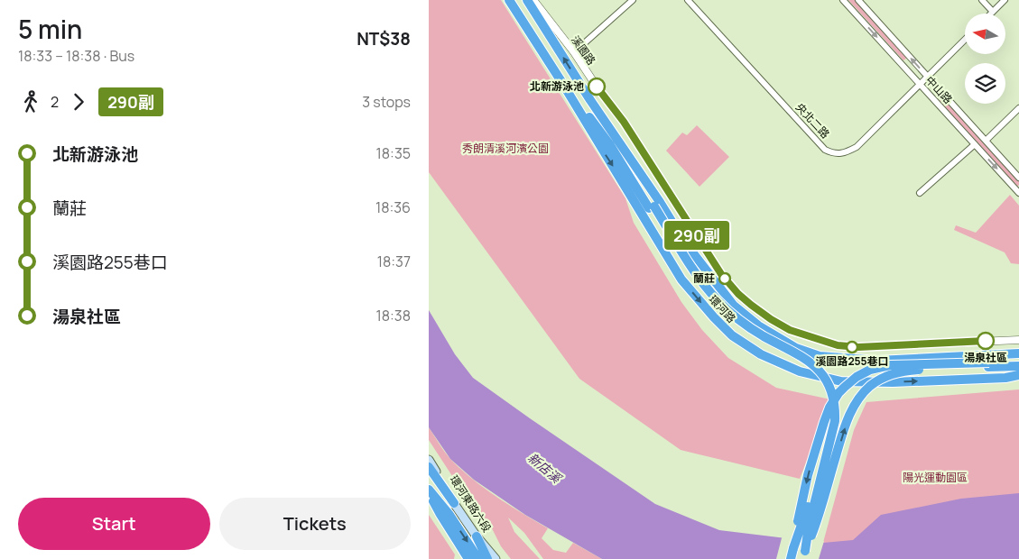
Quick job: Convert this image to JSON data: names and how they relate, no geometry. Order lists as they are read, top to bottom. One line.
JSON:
{"streets":{"highway":["環河路"],"main road":["環河東路六段"],"street":["溪園路","中山路","央北二路"]},"crossings":[["中山路","央北二路"]],"water":["新店溪"],"parks":["秀朗清溪河濱公園","陽光運動園區"],"places":["北新游泳池","蘭莊","湯泉社區","溪園路255巷口"],"lines":["bus line 290副"],"north":"left","page":{"heading":["5 min","18:33 – 18:38 · Bus","NT$38"],"on_map":"290副","legs":["2","290副","3 stops"],"list":[{"name":"北新游泳池","value":"18:35"},{"name":"蘭莊","value":"18:36"},{"name":"溪園路255巷口","value":"18:37"},{"name":"湯泉社區","value":"18:38"}],"buttons":["Start","Tickets"]}}
